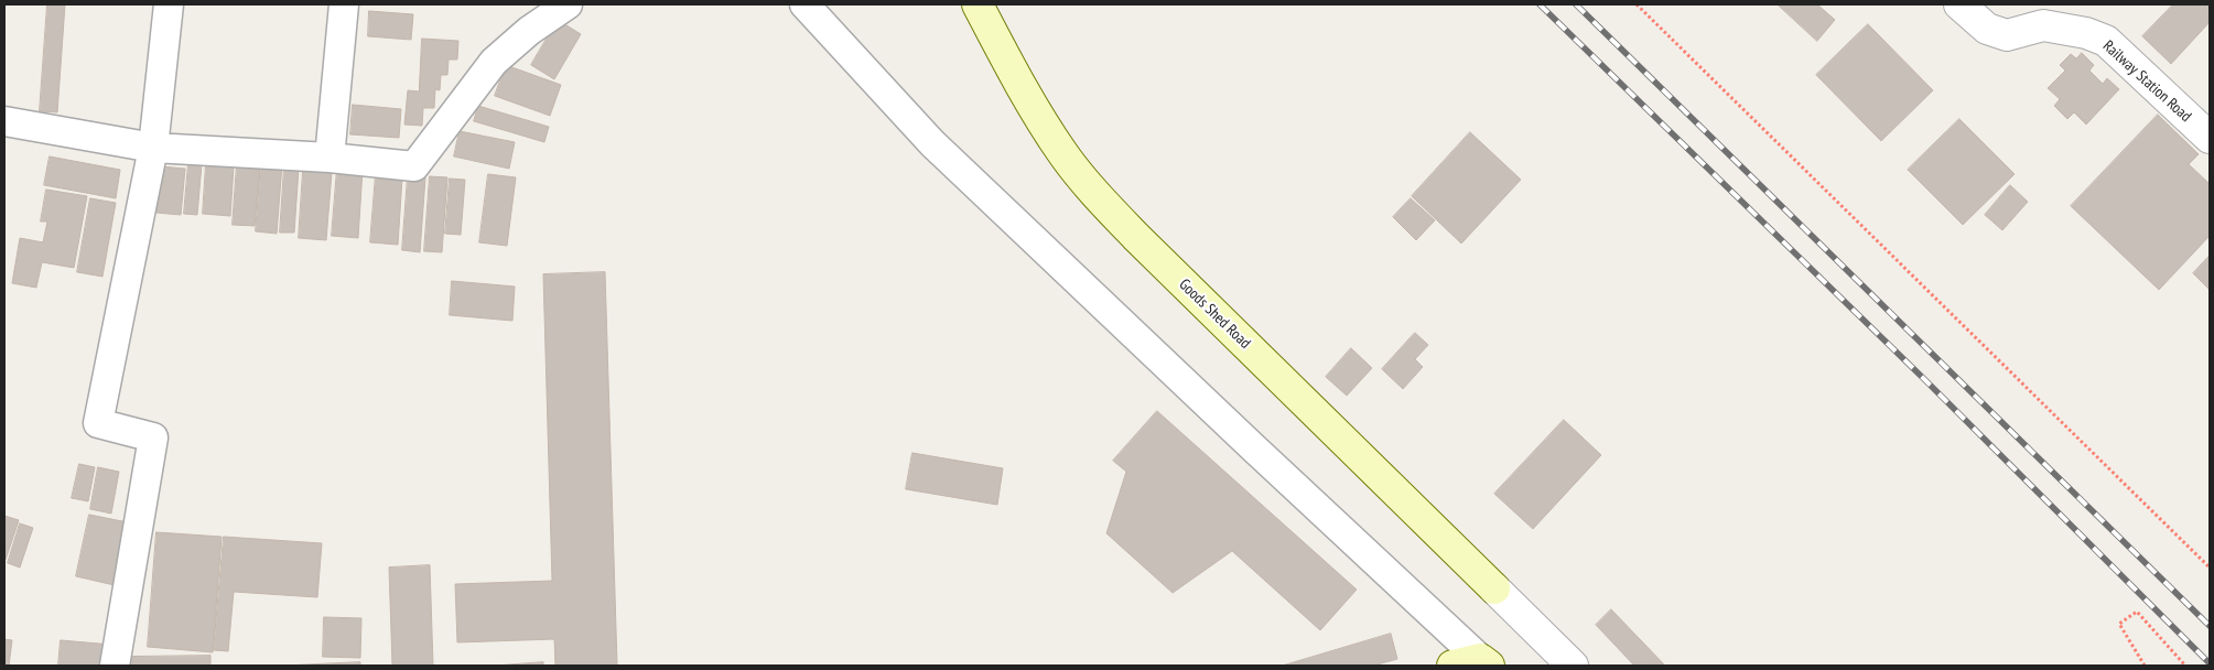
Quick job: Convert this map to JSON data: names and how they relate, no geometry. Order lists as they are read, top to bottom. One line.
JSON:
{"streets":{"main road":["Goods Shed Road"],"street":["Railway Station Road"]}}
